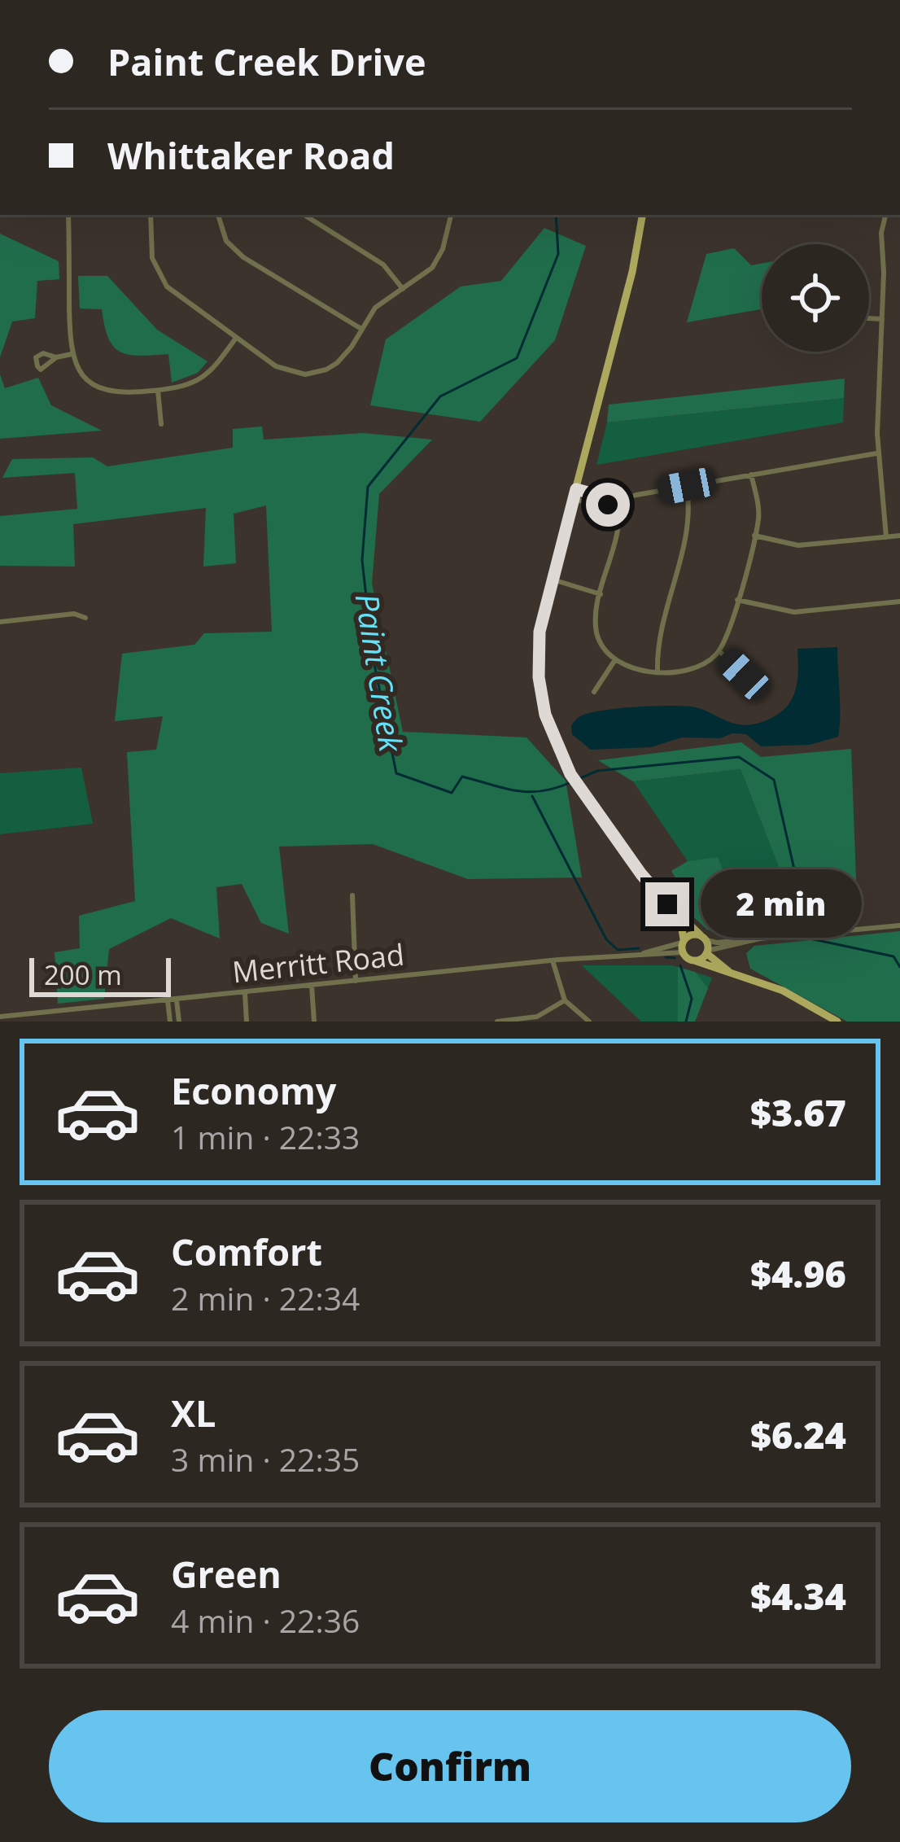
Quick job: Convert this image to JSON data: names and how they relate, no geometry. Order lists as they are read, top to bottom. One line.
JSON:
{"streets":{"street":["Merritt Road"]},"water":["Paint Creek"],"scale_bar":"200 m","page":{"banner":["Paint Creek Drive","Whittaker Road"],"bubble":"2 min","scale":"200 m","list":[{"name":"Economy","note":"1 min · 22:33","value":"$3.67"},{"name":"Comfort","note":"2 min · 22:34","value":"$4.96"},{"name":"XL","note":"3 min · 22:35","value":"$6.24"},{"name":"Green","note":"4 min · 22:36","value":"$4.34"}],"buttons":"Confirm"}}
